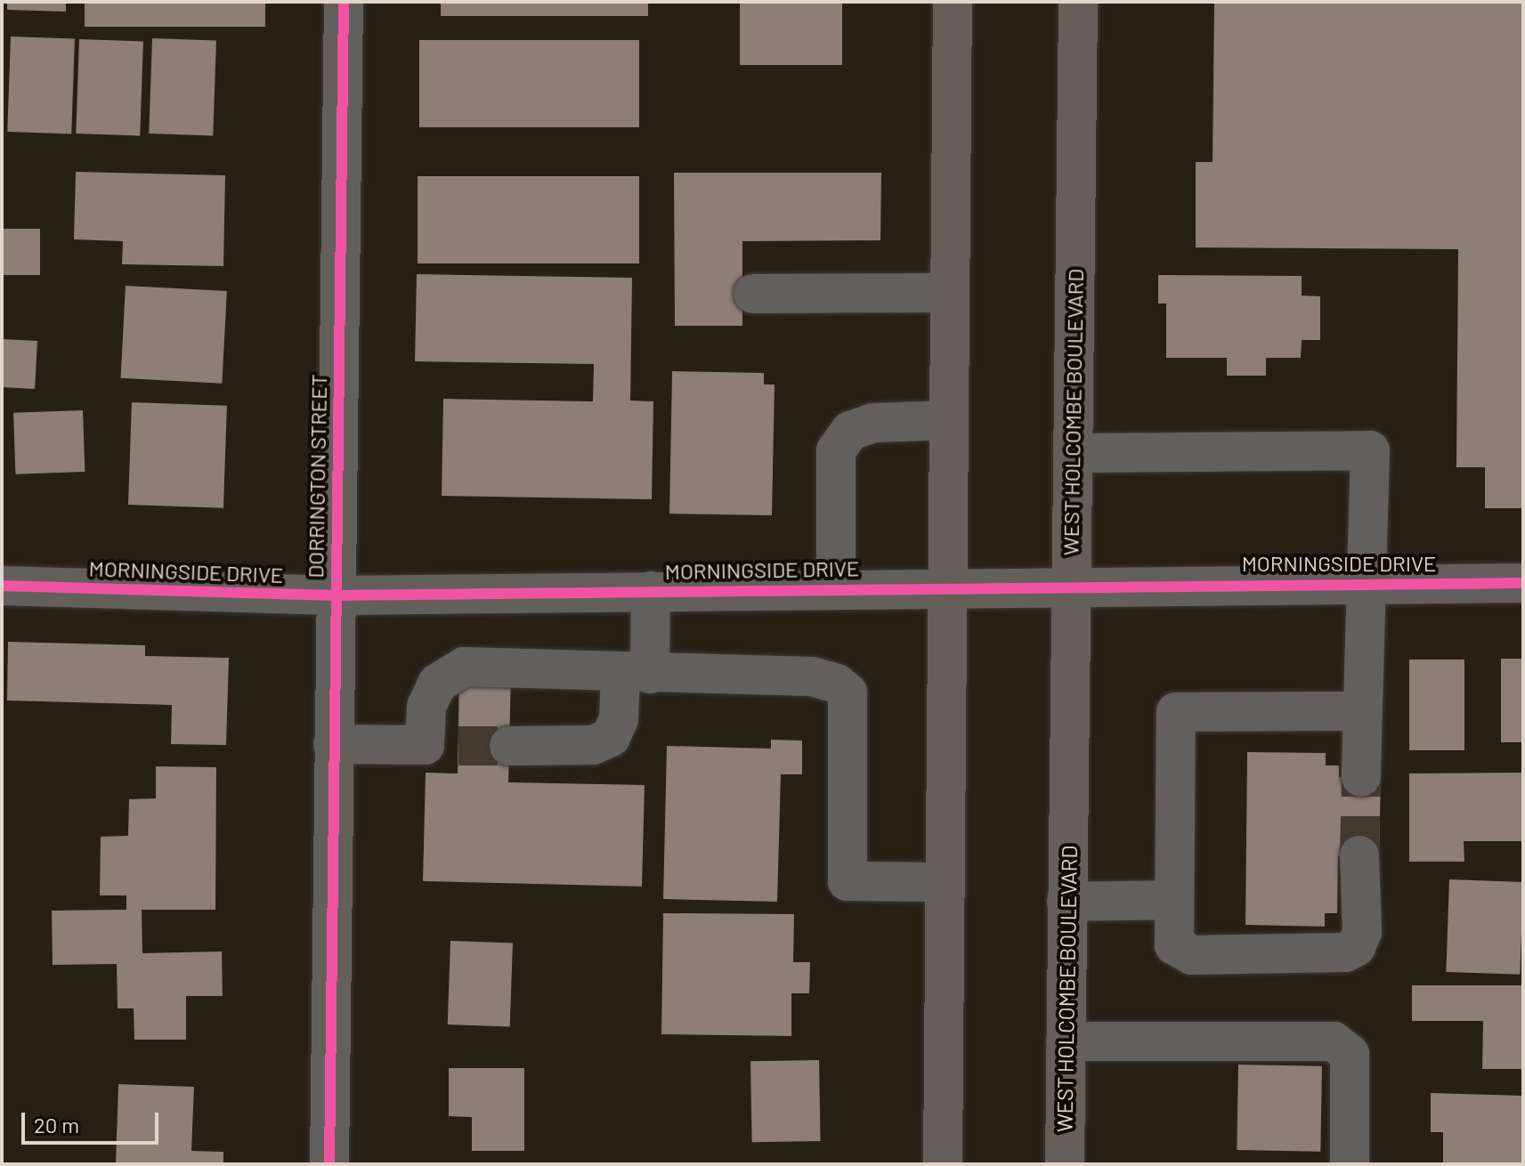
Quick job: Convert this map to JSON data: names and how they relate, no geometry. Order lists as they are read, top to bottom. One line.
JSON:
{"streets":{"main road":["WEST HOLCOMBE BOULEVARD"],"street":["DORRINGTON STREET","MORNINGSIDE DRIVE"]},"crossings":[["WEST HOLCOMBE BOULEVARD","MORNINGSIDE DRIVE"],["DORRINGTON STREET","MORNINGSIDE DRIVE"]],"scale_bar":"20 m"}
